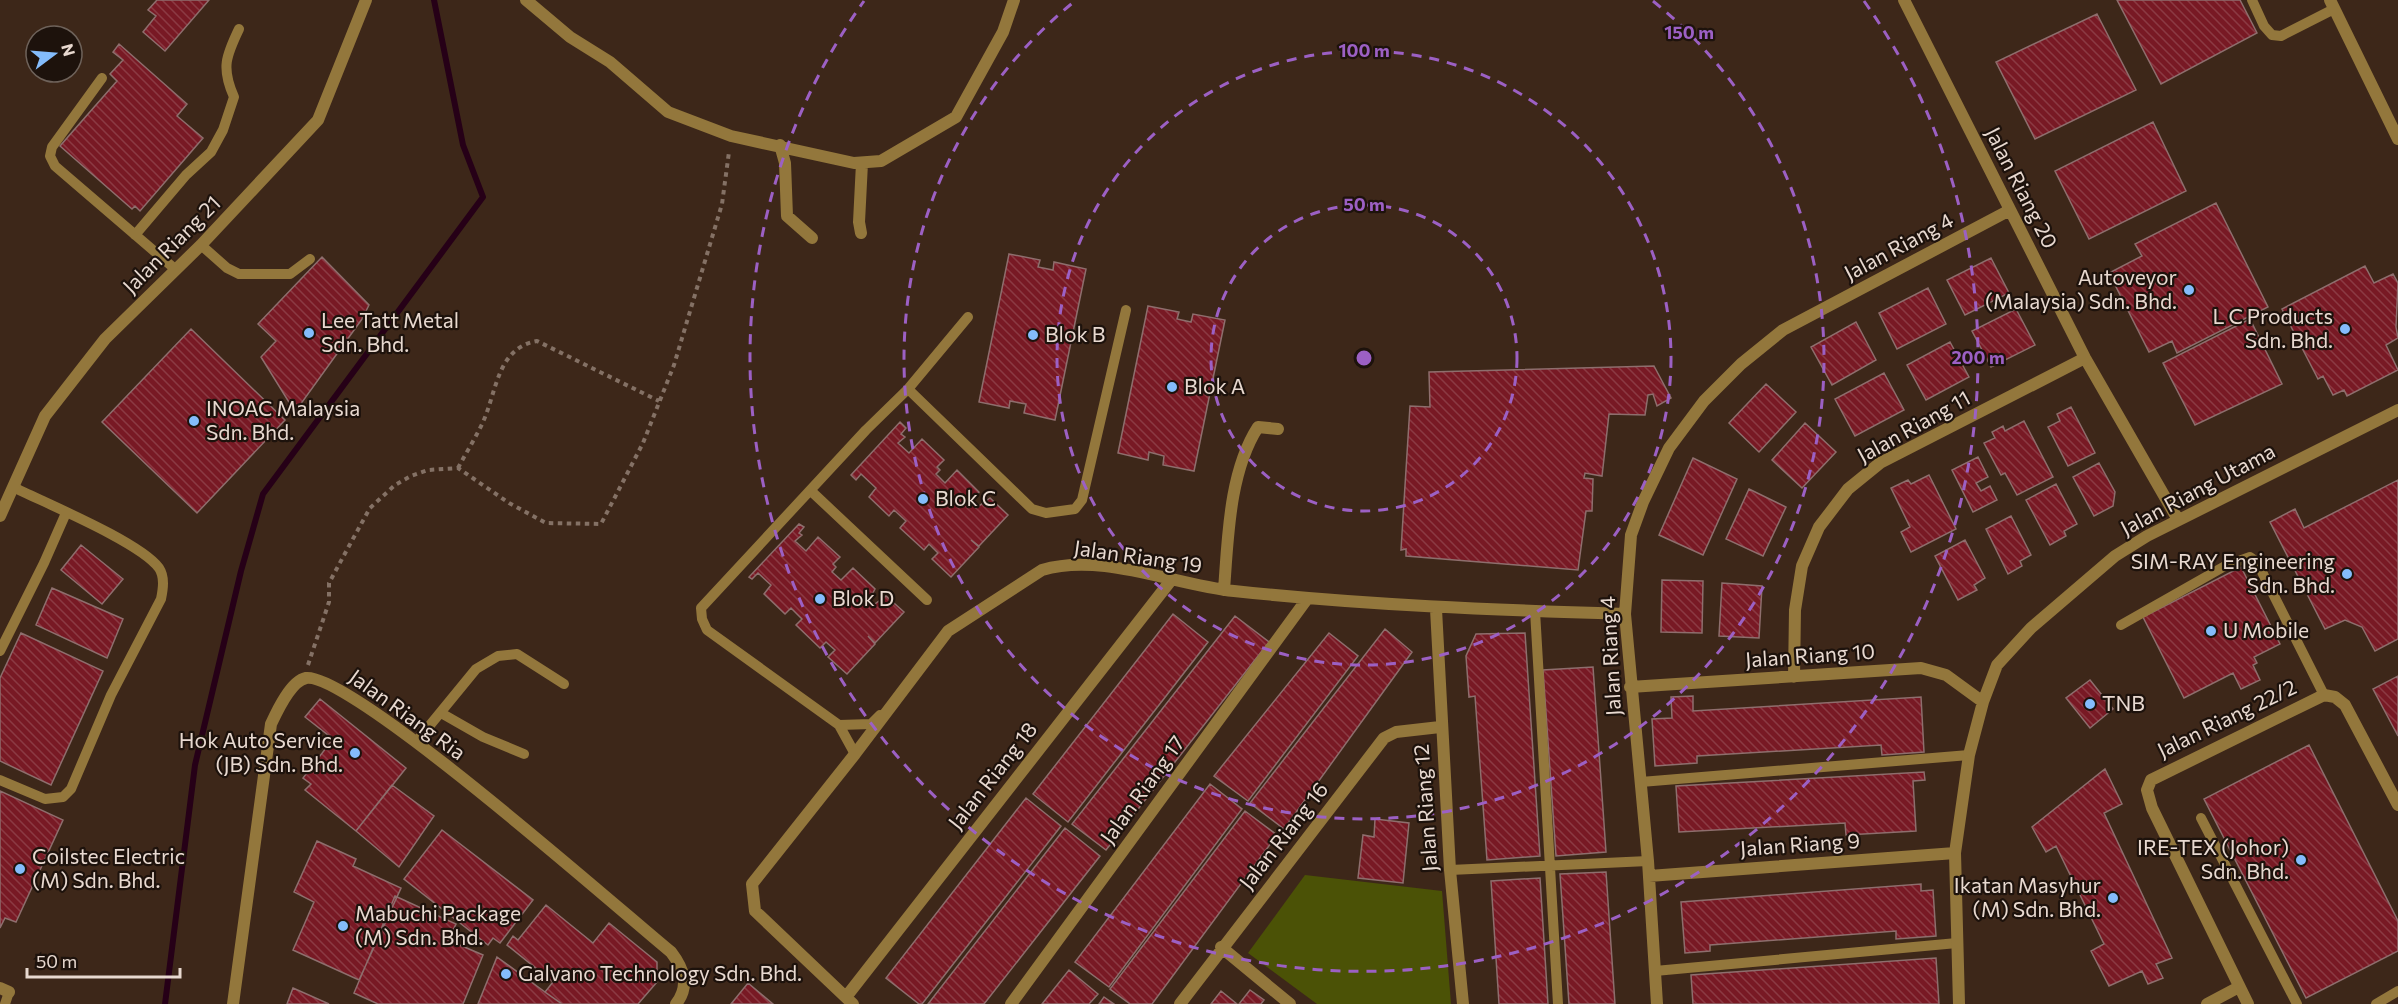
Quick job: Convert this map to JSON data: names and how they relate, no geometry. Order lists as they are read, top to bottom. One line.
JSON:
{"streets":{"street":["Jalan Riang 20","Jalan Riang 21","Jalan Riang 4","Jalan Riang 11","Jalan Riang Utama","Jalan Riang 19","Jalan Riang 10","Jalan Riang Ria","Jalan Riang 22/2","Jalan Riang 18","Jalan Riang 17","Jalan Riang 12","Jalan Riang 16","Jalan Riang 9"]},"crossings":[["Jalan Riang 20","Jalan Riang 4"],["Jalan Riang 20","Jalan Riang 11"],["Jalan Riang 20","Jalan Riang Utama"],["Jalan Riang 4","Jalan Riang 19"],["Jalan Riang 4","Jalan Riang 10"],["Jalan Riang 4","Jalan Riang 9"],["Jalan Riang 11","Jalan Riang 10"],["Jalan Riang Utama","Jalan Riang 10"],["Jalan Riang Utama","Jalan Riang 9"],["Jalan Riang 19","Jalan Riang 18"],["Jalan Riang 19","Jalan Riang 17"],["Jalan Riang 19","Jalan Riang 12"],["Jalan Riang 12","Jalan Riang 16"]],"places":["Autoveyor (Malaysia) Sdn. Bhd.","L C Products Sdn. Bhd.","Lee Tatt Metal Sdn. Bhd.","Blok B","Blok A","INOAC Malaysia Sdn. Bhd.","Blok C","SIM-RAY Engineering Sdn. Bhd.","Blok D","U Mobile","TNB","Hok Auto Service (JB) Sdn. Bhd.","IRE-TEX (Johor) Sdn. Bhd.","Coilstec Electric (M) Sdn. Bhd.","Ikatan Masyhur (M) Sdn. Bhd.","Mabuchi Package (M) Sdn. Bhd.","Galvano Technology Sdn. Bhd."],"scale_bar":"50 m","north":"right","rings":["150 m","100 m","50 m","200 m"]}
